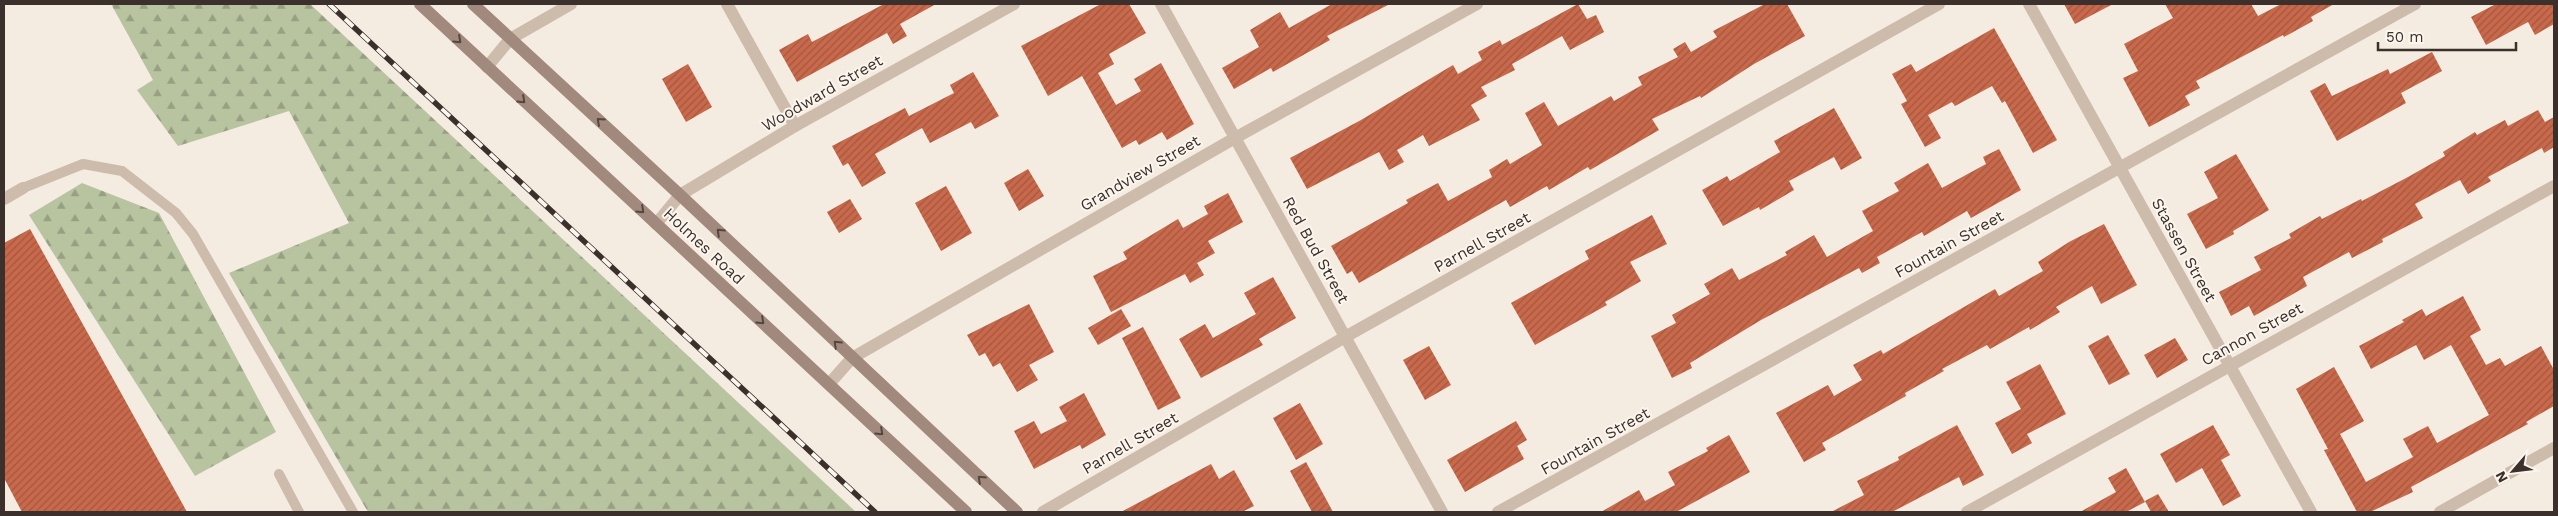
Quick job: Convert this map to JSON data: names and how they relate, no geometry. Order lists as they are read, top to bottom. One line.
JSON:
{"streets":{"main road":["Holmes Road"],"street":["Woodward Street","Grandview Street","Parnell Street","Fountain Street","Red Bud Street","Stassen Street","Cannon Street"]},"crossings":[["Woodward Street","Holmes Road"],["Grandview Street","Holmes Road"],["Grandview Street","Red Bud Street"],["Parnell Street","Red Bud Street"],["Fountain Street","Stassen Street"],["Stassen Street","Cannon Street"]],"scale_bar":"50 m","north":"bottom left"}
